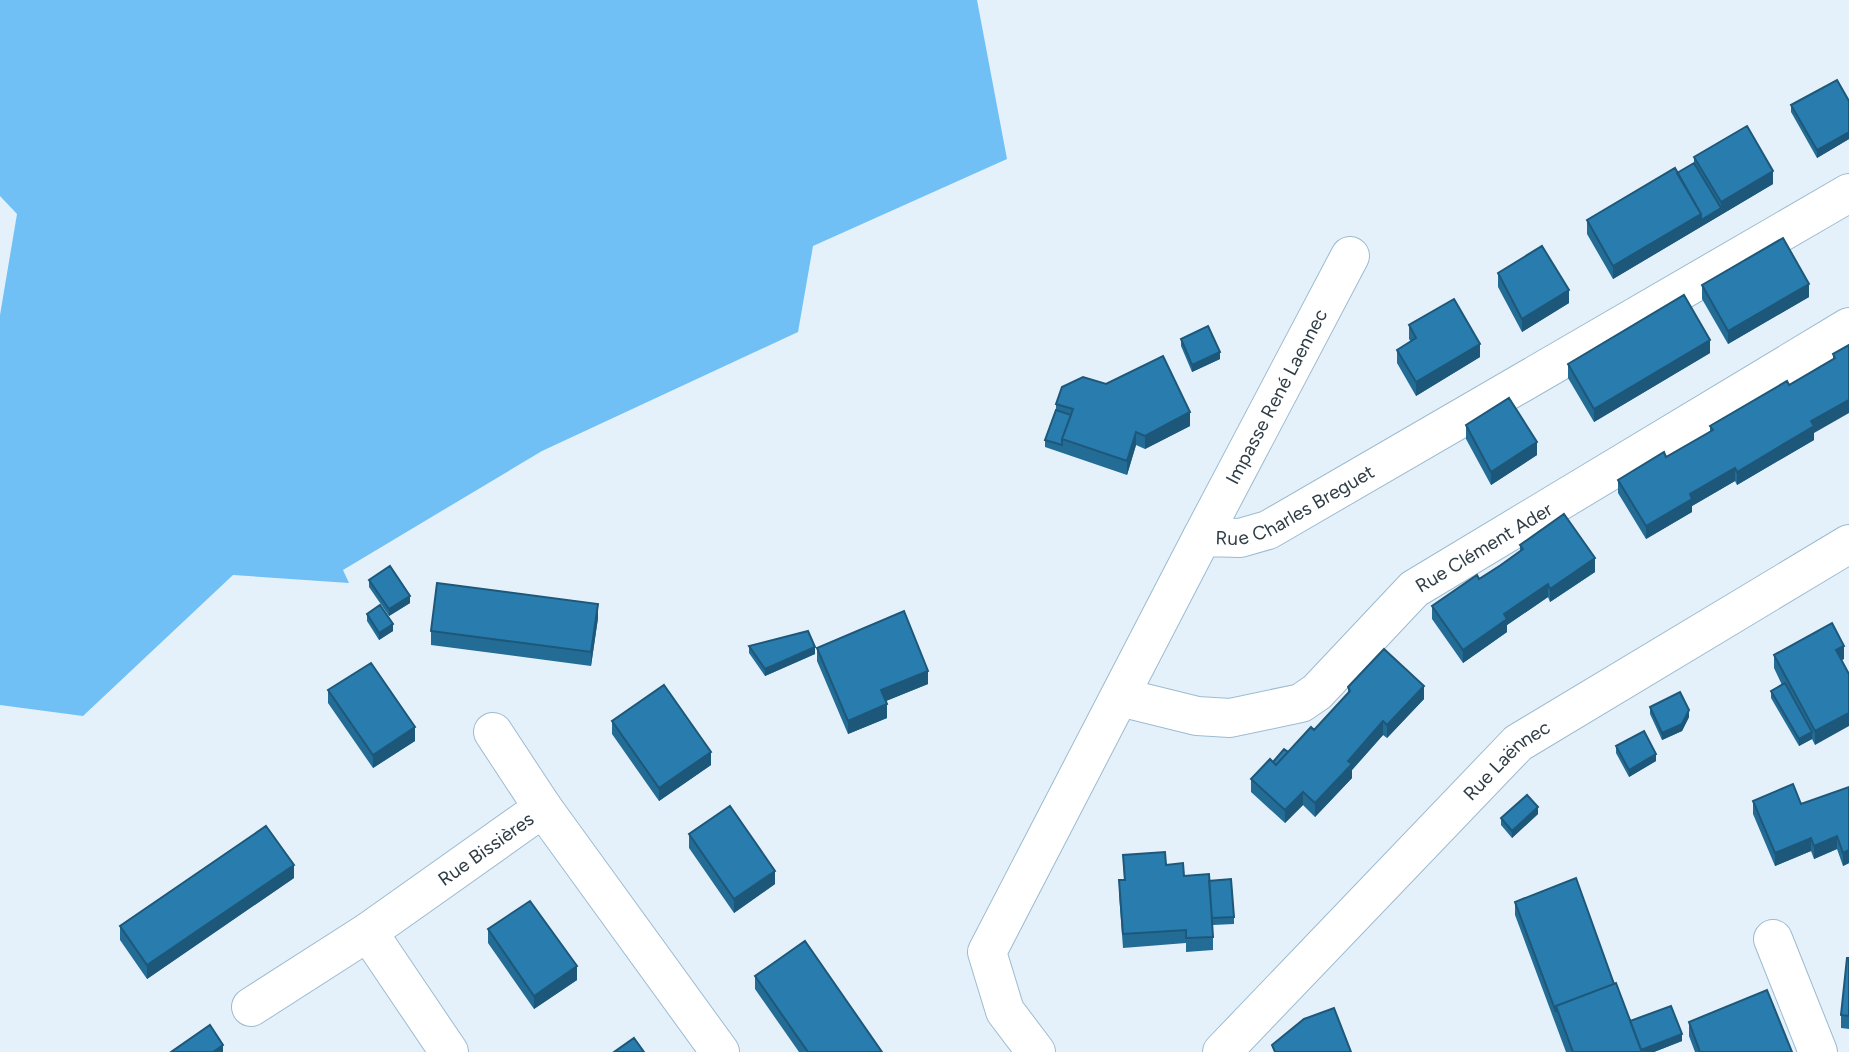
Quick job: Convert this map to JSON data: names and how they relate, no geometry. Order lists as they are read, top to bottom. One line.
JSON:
{"streets":{"street":["Impasse René Laennec","Rue Charles Breguet","Rue Clément Ader","Rue Laënnec","Rue Bissières"]},"crossings":[["Impasse René Laennec","Rue Charles Breguet"],["Rue Charles Breguet","Rue Clément Ader"]]}
